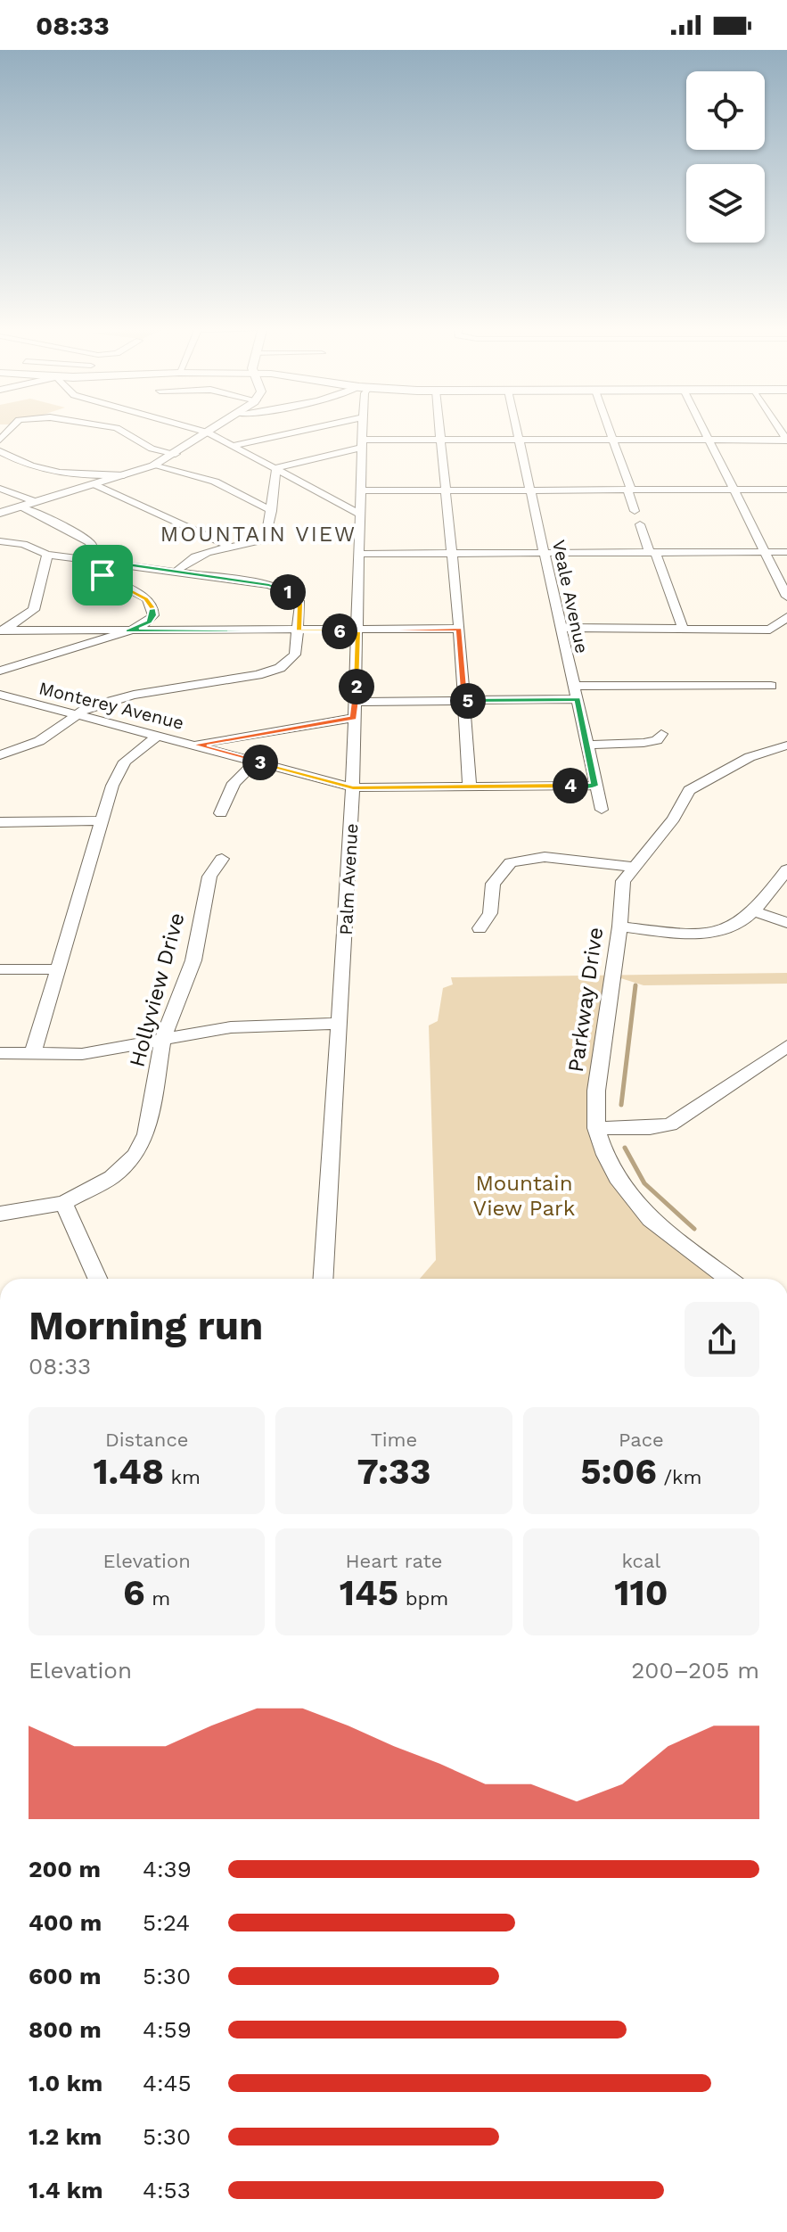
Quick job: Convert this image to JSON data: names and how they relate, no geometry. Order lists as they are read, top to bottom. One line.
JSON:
{"streets":{"street":["Veale Avenue","Monterey Avenue","Palm Avenue","Hollyview Drive","Parkway Drive"]},"crossings":[["Veale Avenue","Monterey Avenue"],["Monterey Avenue","Palm Avenue"]],"districts":["MOUNTAIN VIEW"],"parks":["Mountain View Park"],"page":{"status":"08:33","pins":["1","6","2","5","3","4"],"heading":["Morning run","08:33"],"stats":[["Distance","1.48 km"],["Time","7:33"],["Pace","5:06 /km"],["Elevation","6 m"],["Heart rate","145 bpm"],["kcal","110"]],"chart":["Elevation","200–205 m"],"list":[{"name":"200 m","note":"4:39"},{"name":"400 m","note":"5:24"},{"name":"600 m","note":"5:30"},{"name":"800 m","note":"4:59"},{"name":"1.0 km","note":"4:45"},{"name":"1.2 km","note":"5:30"},{"name":"1.4 km","note":"4:53"}]}}
